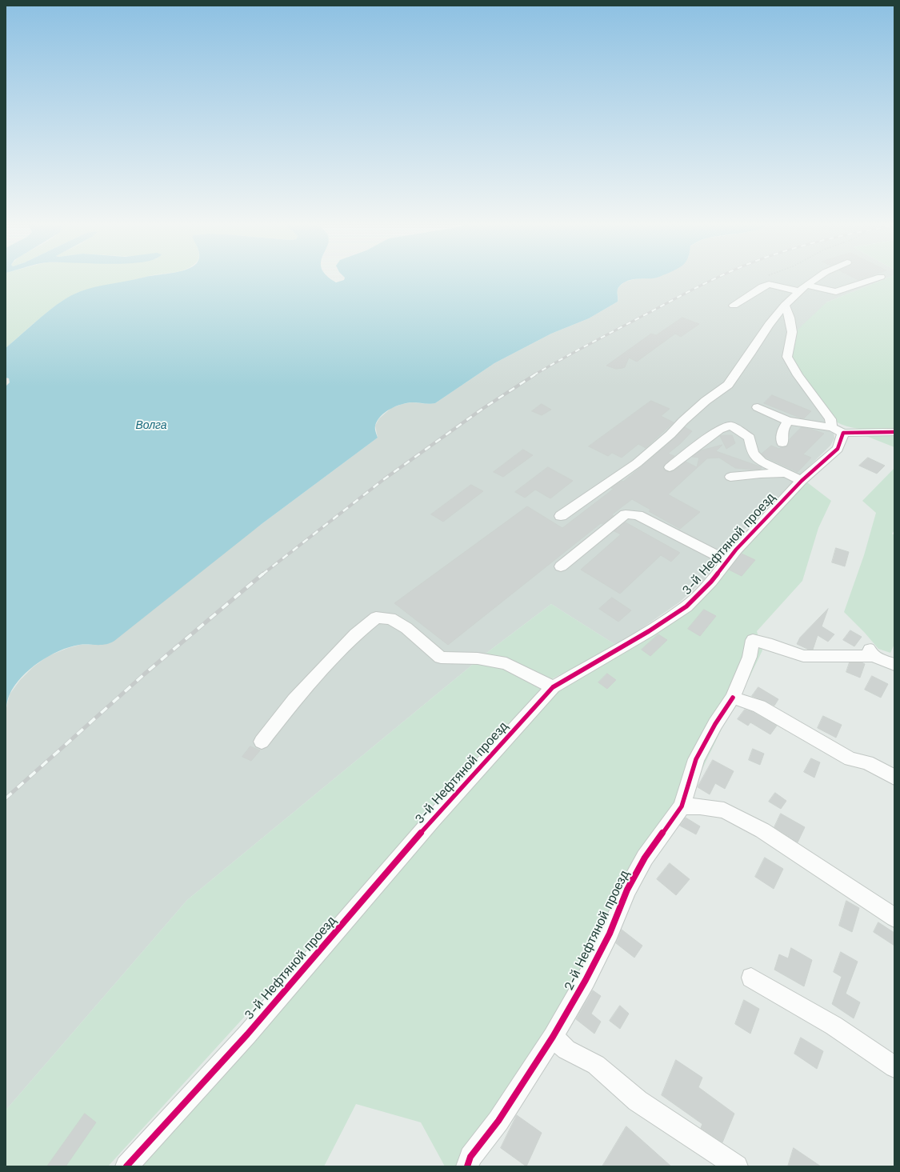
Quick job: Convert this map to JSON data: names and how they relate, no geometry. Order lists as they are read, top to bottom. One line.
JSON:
{"streets":{"street":["3-й Нефтяной проезд","2-й Нефтяной проезд"]},"water":["Волга"]}
